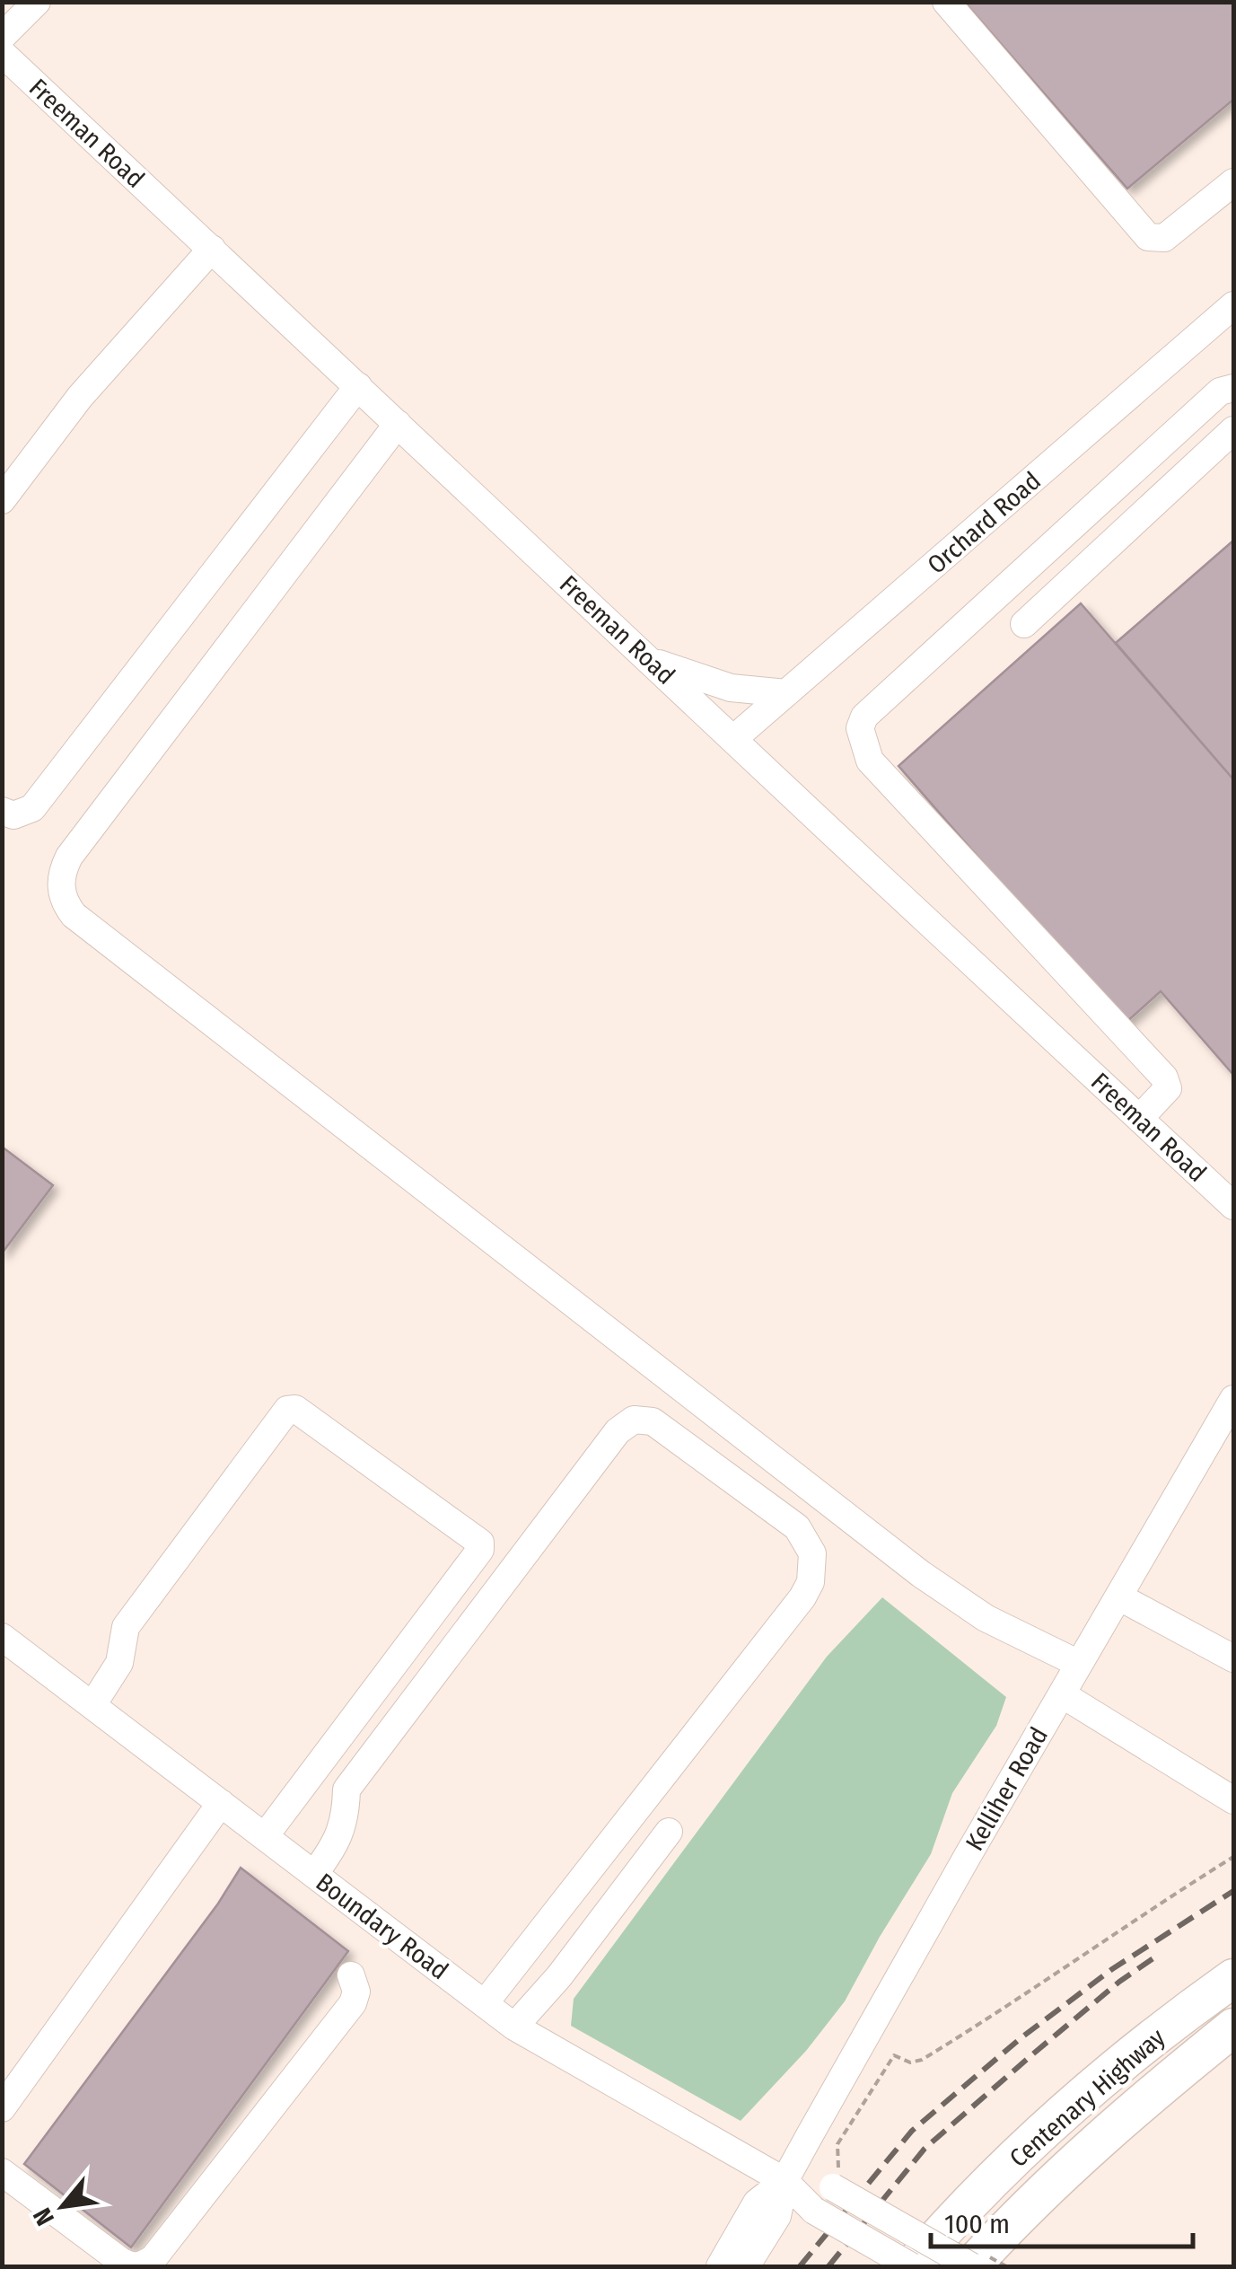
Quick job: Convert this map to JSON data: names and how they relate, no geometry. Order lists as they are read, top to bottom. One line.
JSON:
{"streets":{"highway":["Centenary Highway"],"street":["Freeman Road","Orchard Road","Kelliher Road","Boundary Road"]},"crossings":[["Freeman Road","Orchard Road"],["Kelliher Road","Boundary Road"],["Boundary Road","Centenary Highway"]],"scale_bar":"100 m","north":"bottom left"}
